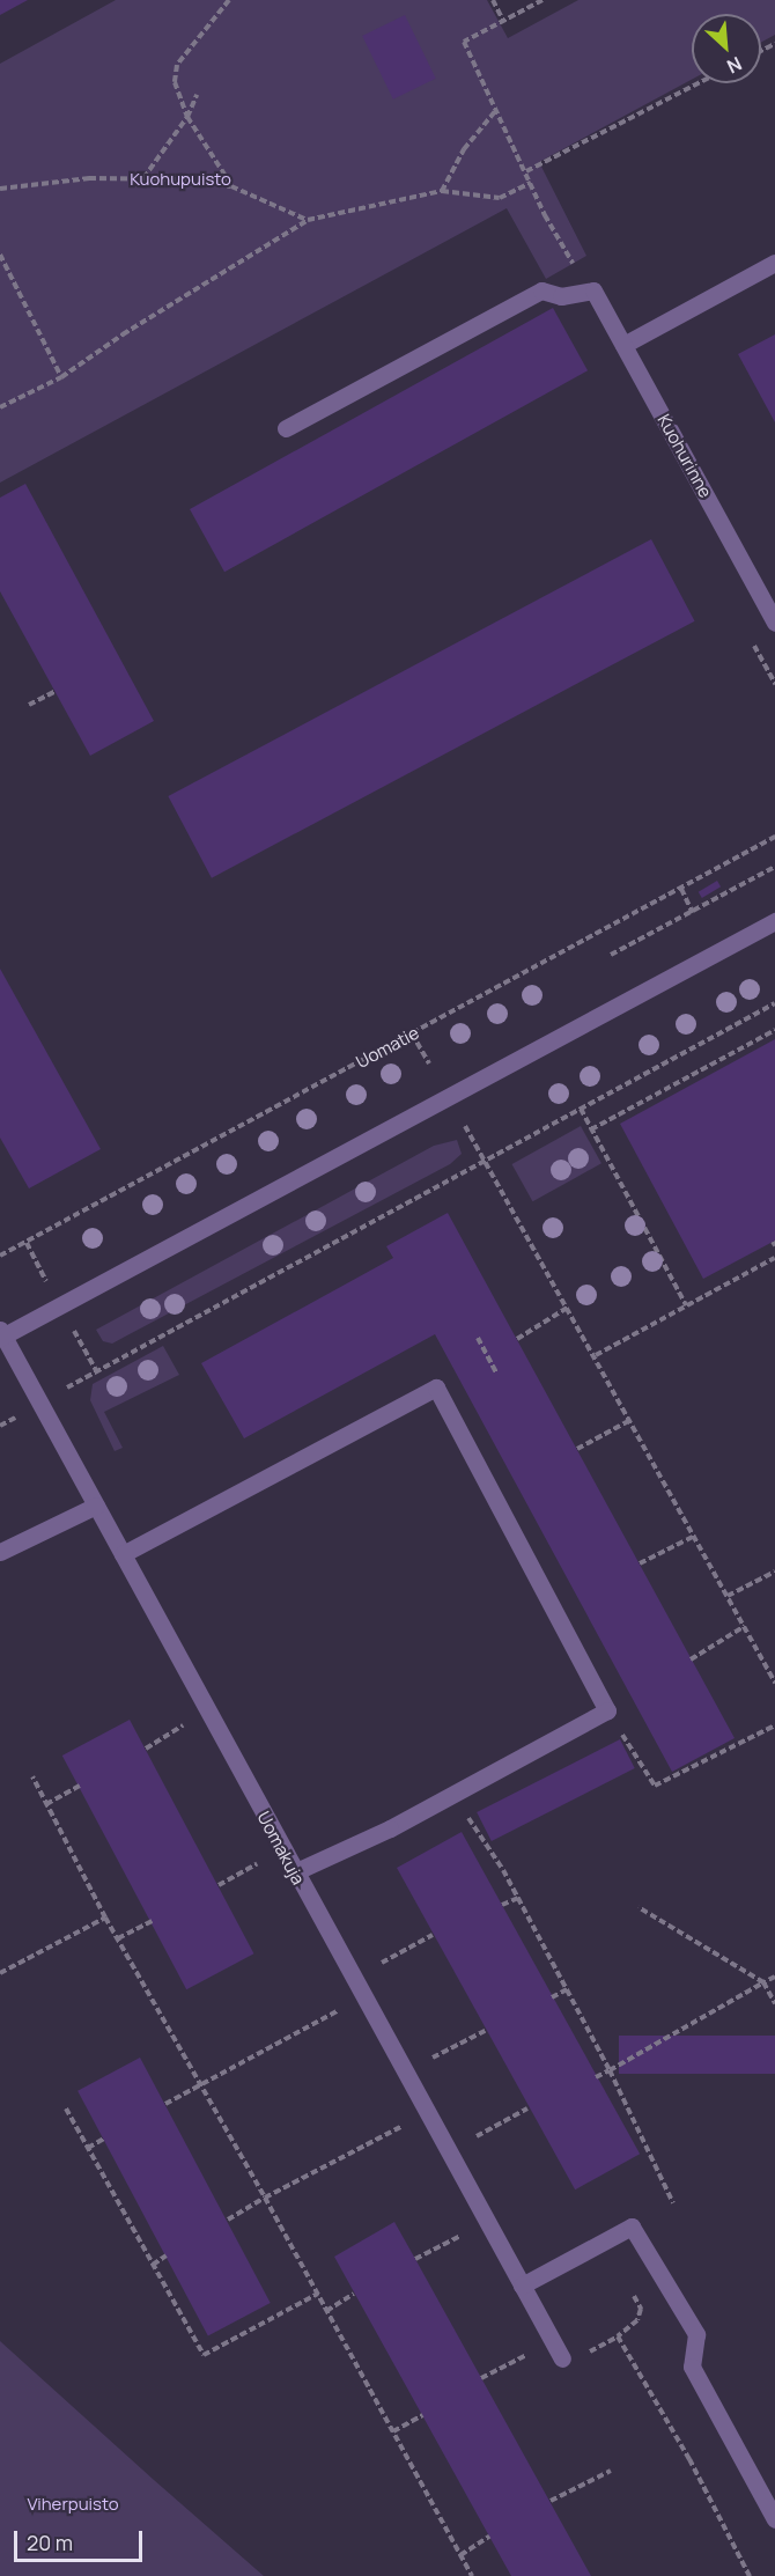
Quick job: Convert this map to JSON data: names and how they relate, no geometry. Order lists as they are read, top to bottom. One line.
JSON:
{"streets":{"street":["Kuohurinne","Uomakuja"],"path":["Uomatie"]},"parks":["Kuohupuisto","Viherpuisto"],"scale_bar":"20 m","north":"bottom right"}
